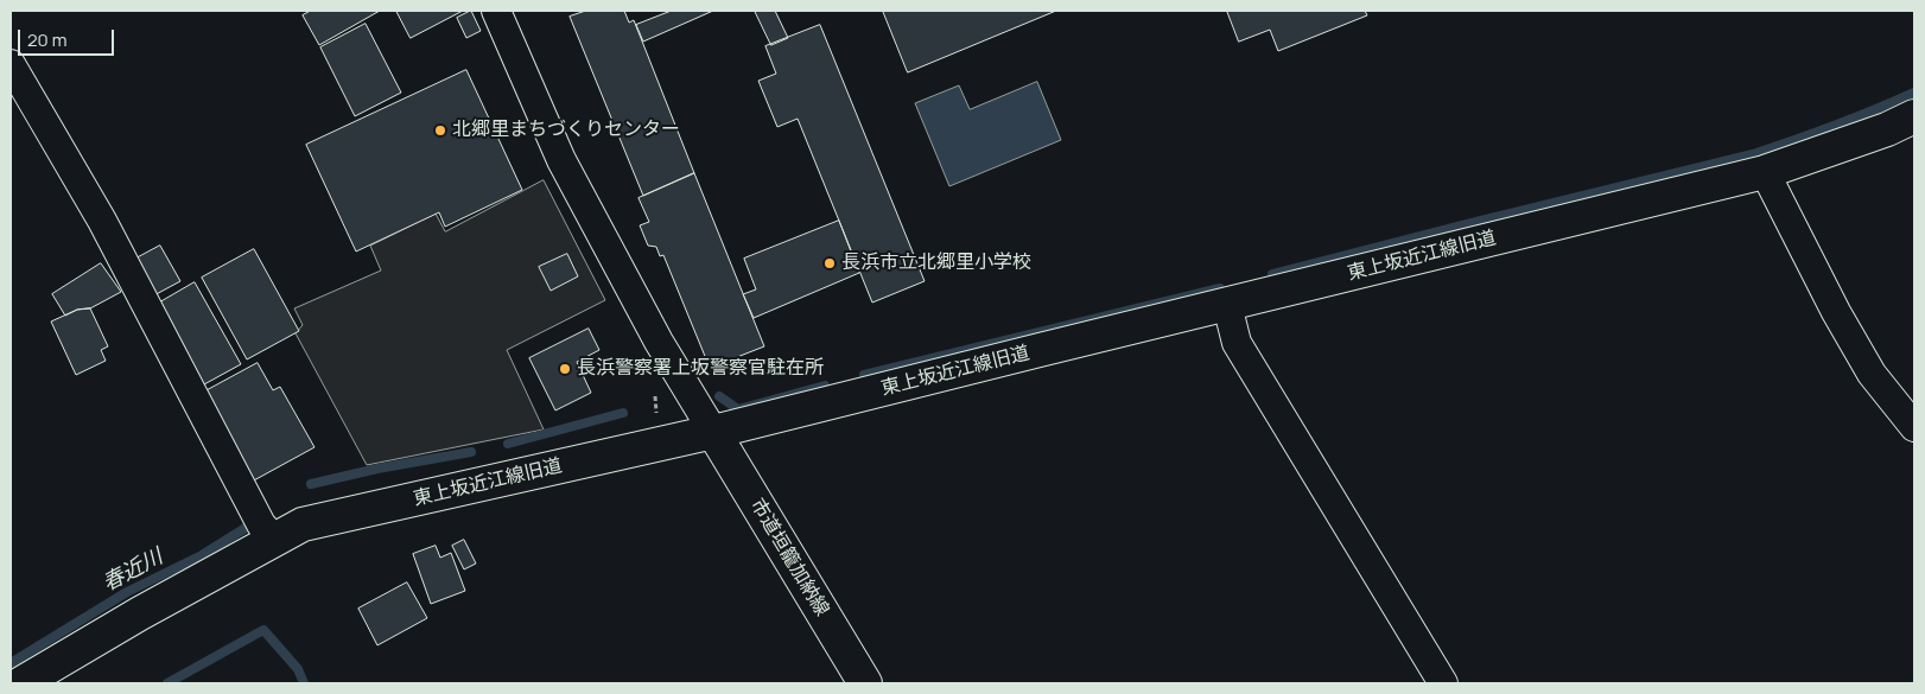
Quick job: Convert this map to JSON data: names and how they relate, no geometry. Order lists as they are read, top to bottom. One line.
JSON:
{"streets":{"street":["東上坂近江線旧道","市道垣籠加納線"]},"crossings":[["東上坂近江線旧道","市道垣籠加納線"]],"water":["春近川"],"places":["北郷里まちづくりセンター","長浜市立北郷里小学校","長浜警察署上坂警察官駐在所"],"scale_bar":"20 m"}
